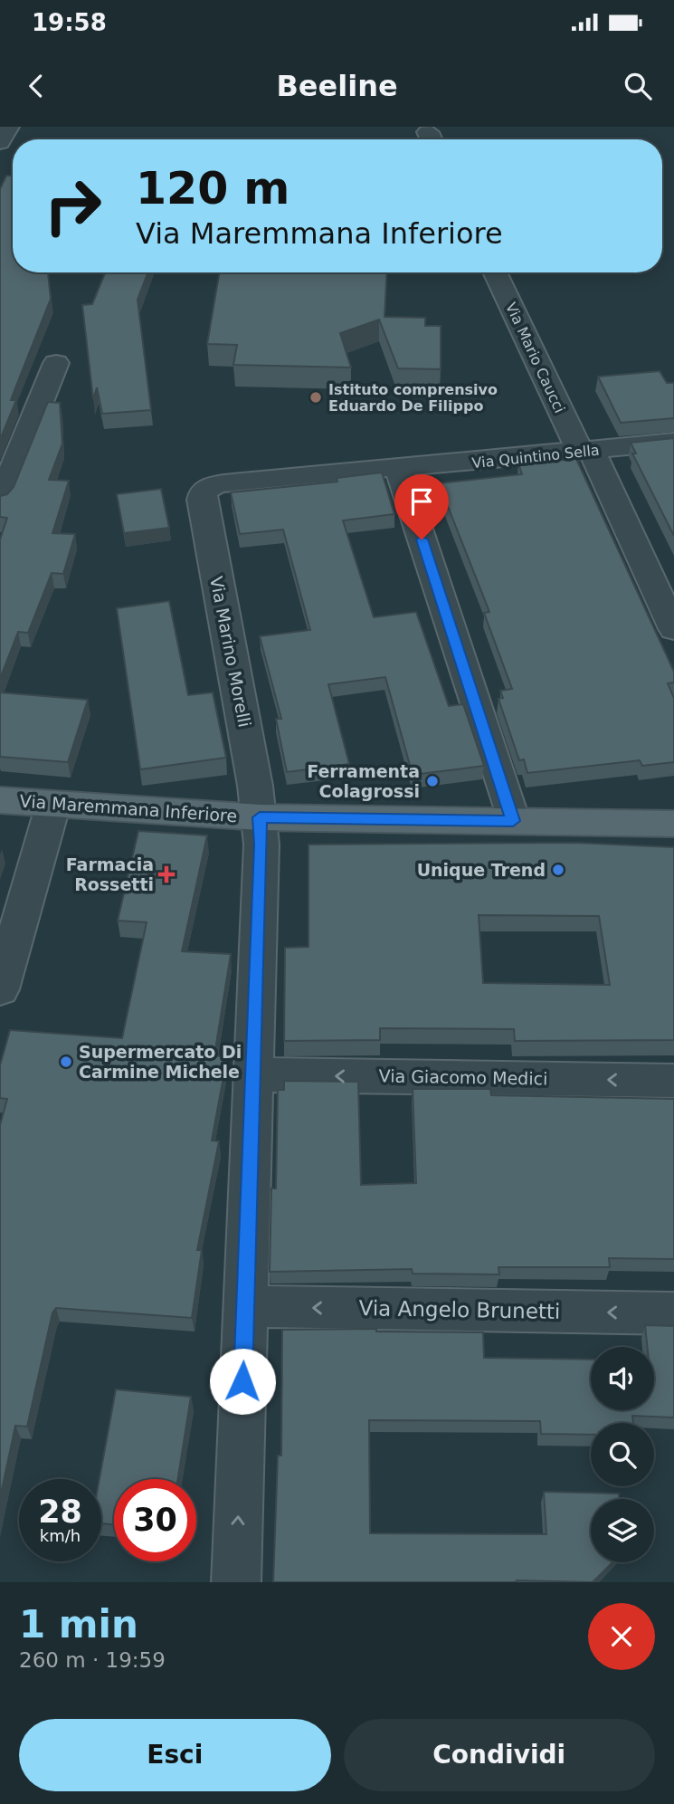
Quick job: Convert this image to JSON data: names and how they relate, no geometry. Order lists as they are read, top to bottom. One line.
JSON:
{"streets":{"main road":["Via Maremmana Inferiore"],"street":["Via Mario Caucci","Via Quintino Sella","Via Marino Morelli","Via Giacomo Medici","Via Angelo Brunetti"]},"crossings":[["Via Mario Caucci","Via Quintino Sella"],["Via Quintino Sella","Via Marino Morelli"],["Via Marino Morelli","Via Maremmana Inferiore"],["Via Marino Morelli","Via Giacomo Medici"],["Via Marino Morelli","Via Angelo Brunetti"]],"one_way":["Via Giacomo Medici","Via Angelo Brunetti"],"places":{"other":["Istituto comprensivo Eduardo De Filippo","Ferramenta Colagrossi","Unique Trend","Supermercato Di Carmine Michele"],"health":["Farmacia Rossetti"]},"page":{"status":"19:58","header":"Beeline","turn":["120 m","Via Maremmana Inferiore"],"speed":"28 km/h","limit":"30","heading":["1 min","260 m · 19:59"],"buttons":["Esci","Condividi"]}}
